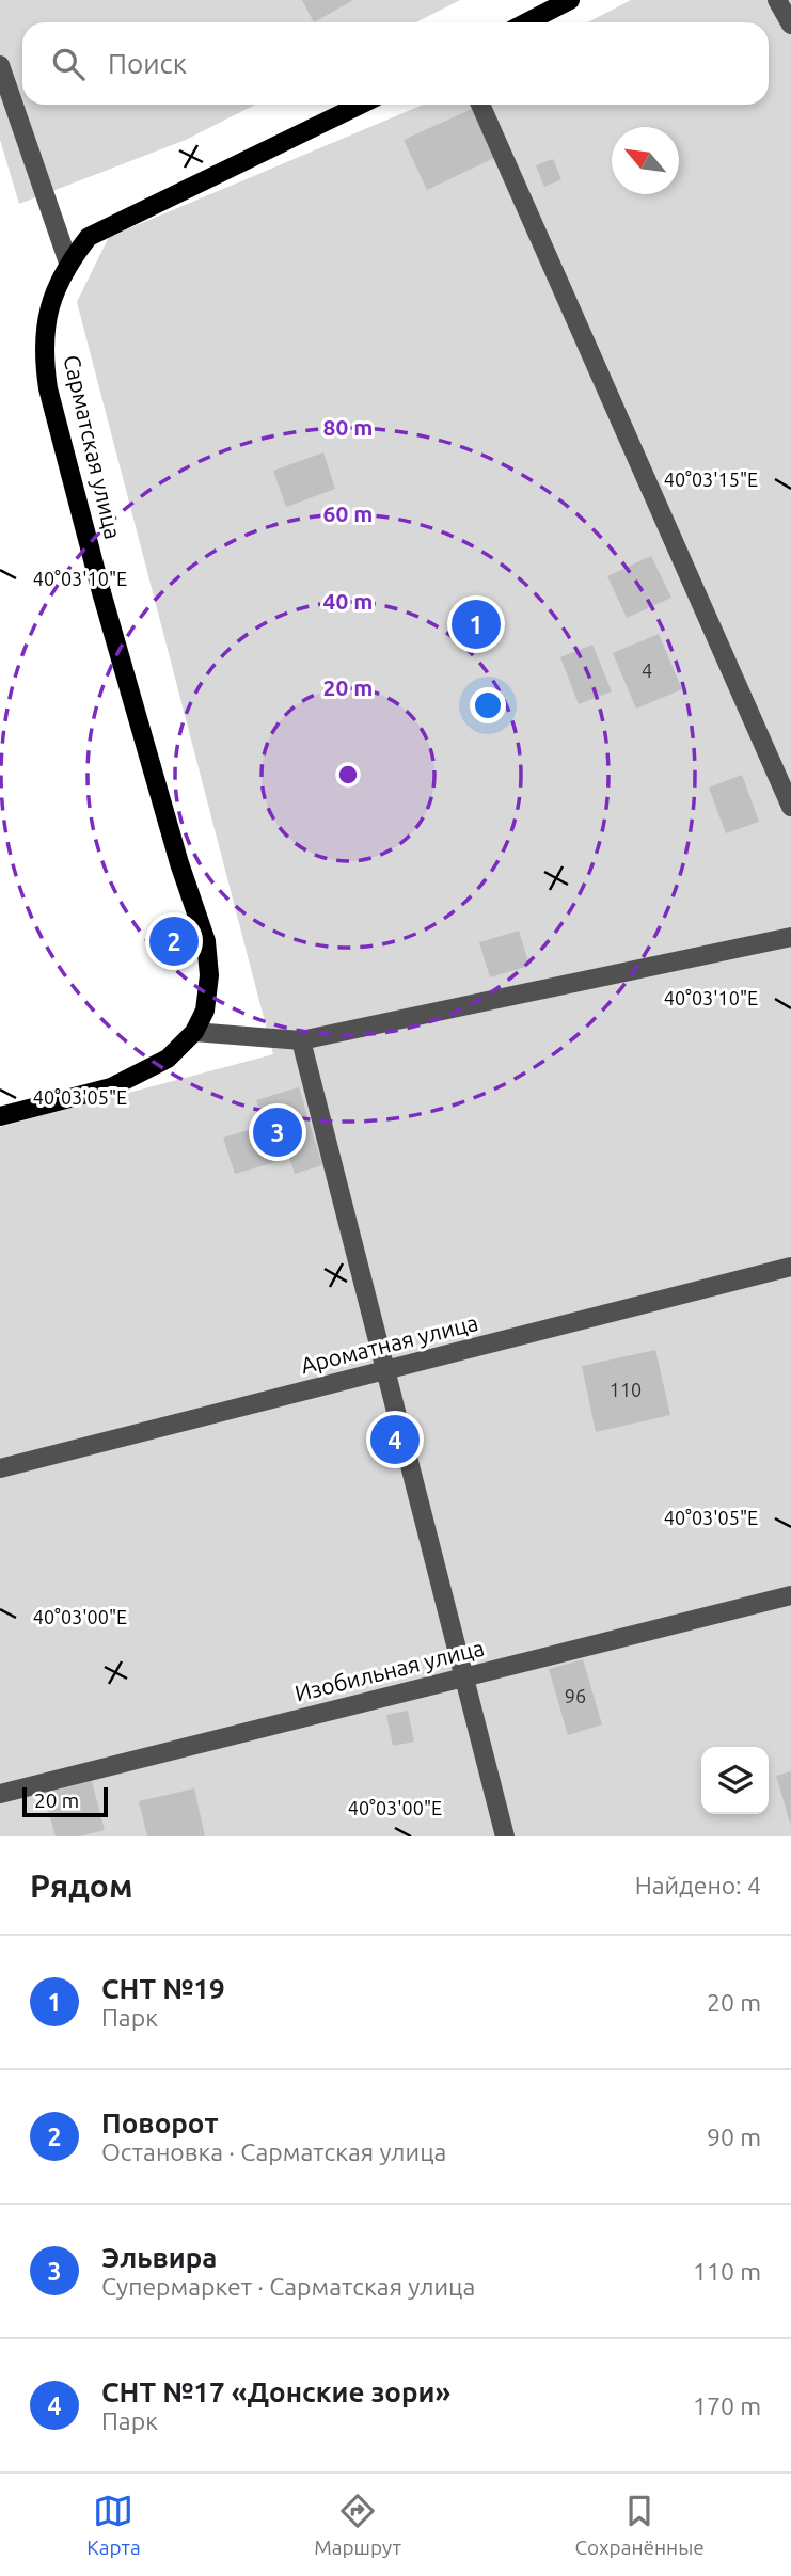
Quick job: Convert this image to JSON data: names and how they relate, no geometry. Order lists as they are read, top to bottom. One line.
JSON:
{"streets":{"main road":["Сарматская улица"],"street":["Ароматная улица","Изобильная улица"]},"house_numbers":["4","110","96"],"scale_bar":"20 m","north":"top left","page":{"search":"Поиск","pins":["1","2","3","4"],"scale":"20 m","heading":["Рядом","Найдено: 4"],"list":[{"mark":"1","name":"СНТ №19","note":"Парк","value":"20 m"},{"mark":"2","name":"Поворот","note":"Остановка · Сарматская улица","value":"90 m"},{"mark":"3","name":"Эльвира","note":"Супермаркет · Сарматская улица","value":"110 m"},{"mark":"4","name":"СНТ №17 «Донские зори»","note":"Парк","value":"170 m"}],"nav":["Карта","Маршрут","Сохранённые"]},"coordinates":["40°03'15\"E","40°03'10\"E","40°03'05\"E","40°03'00\"E"],"rings":["80 m","60 m","40 m","20 m"]}
